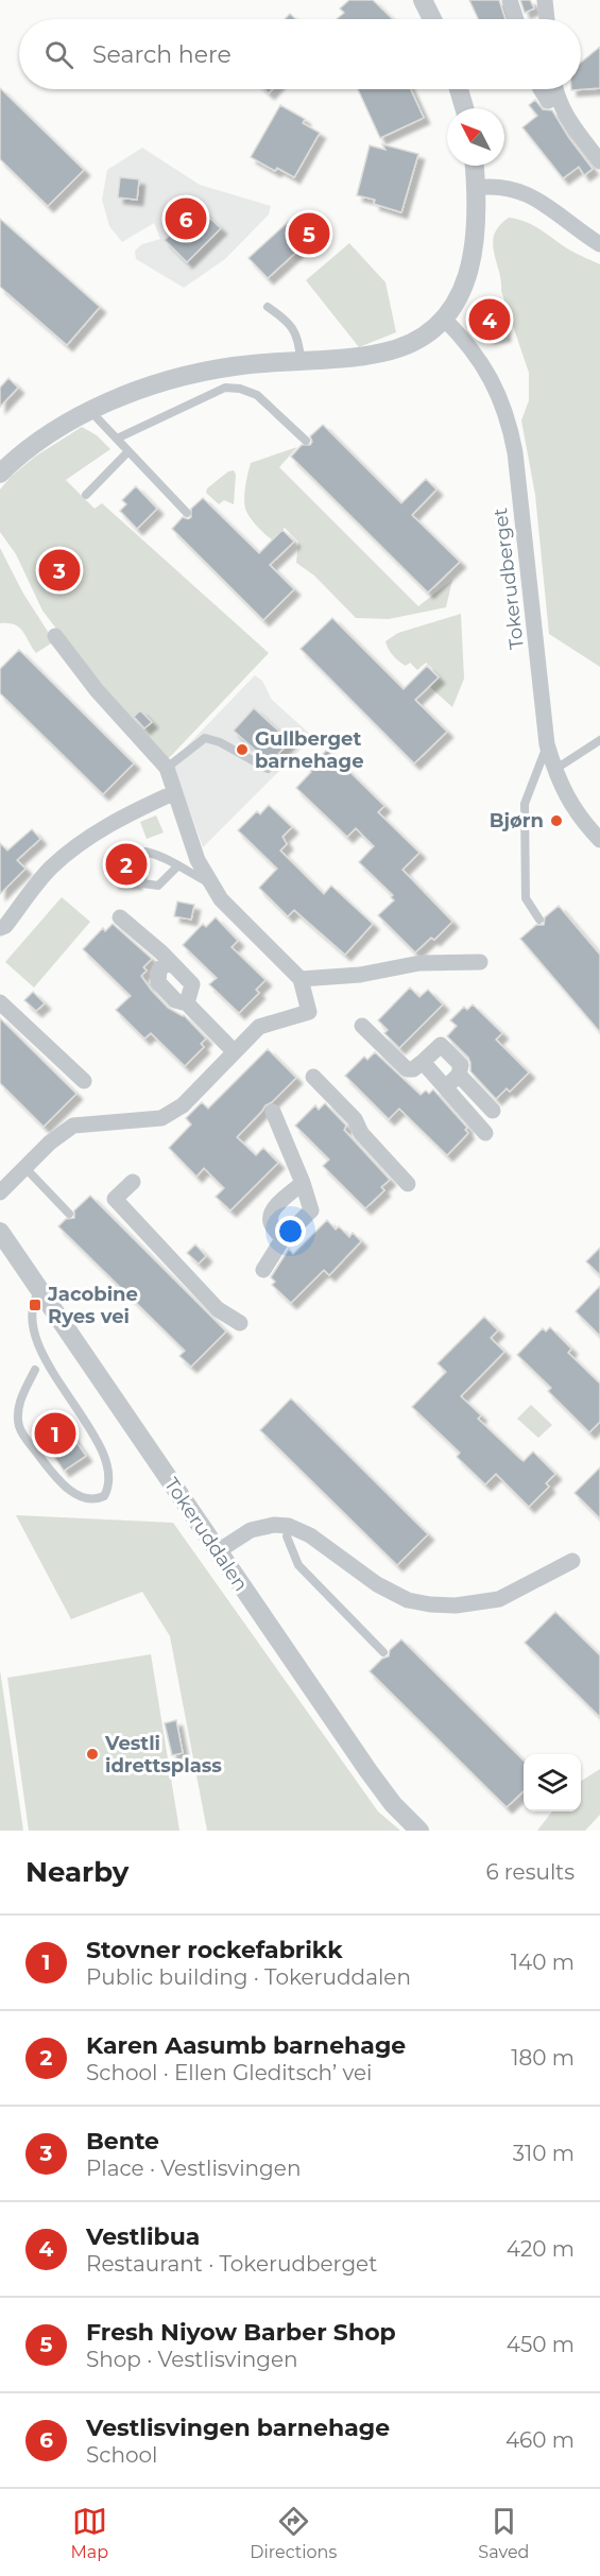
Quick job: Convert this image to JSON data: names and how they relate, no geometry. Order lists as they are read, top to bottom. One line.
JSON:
{"streets":{"street":["Tokerudberget","Tokeruddalen"]},"places":{"other":["Gullberget barnehage","Bjørn","Vestli idrettsplass"],"transit":["Jacobine Ryes vei"]},"north":"top left","page":{"search":"Search here","pins":["6","5","4","3","2","1"],"heading":["Nearby","6 results"],"list":[{"mark":"1","name":"Stovner rockefabrikk","note":"Public building · Tokeruddalen","value":"140 m"},{"mark":"2","name":"Karen Aasumb barnehage","note":"School · Ellen Gleditsch’ vei","value":"180 m"},{"mark":"3","name":"Bente","note":"Place · Vestlisvingen","value":"310 m"},{"mark":"4","name":"Vestlibua","note":"Restaurant · Tokerudberget","value":"420 m"},{"mark":"5","name":"Fresh Niyow Barber Shop","note":"Shop · Vestlisvingen","value":"450 m"},{"mark":"6","name":"Vestlisvingen barnehage","note":"School","value":"460 m"}],"nav":["Map","Directions","Saved"]}}
